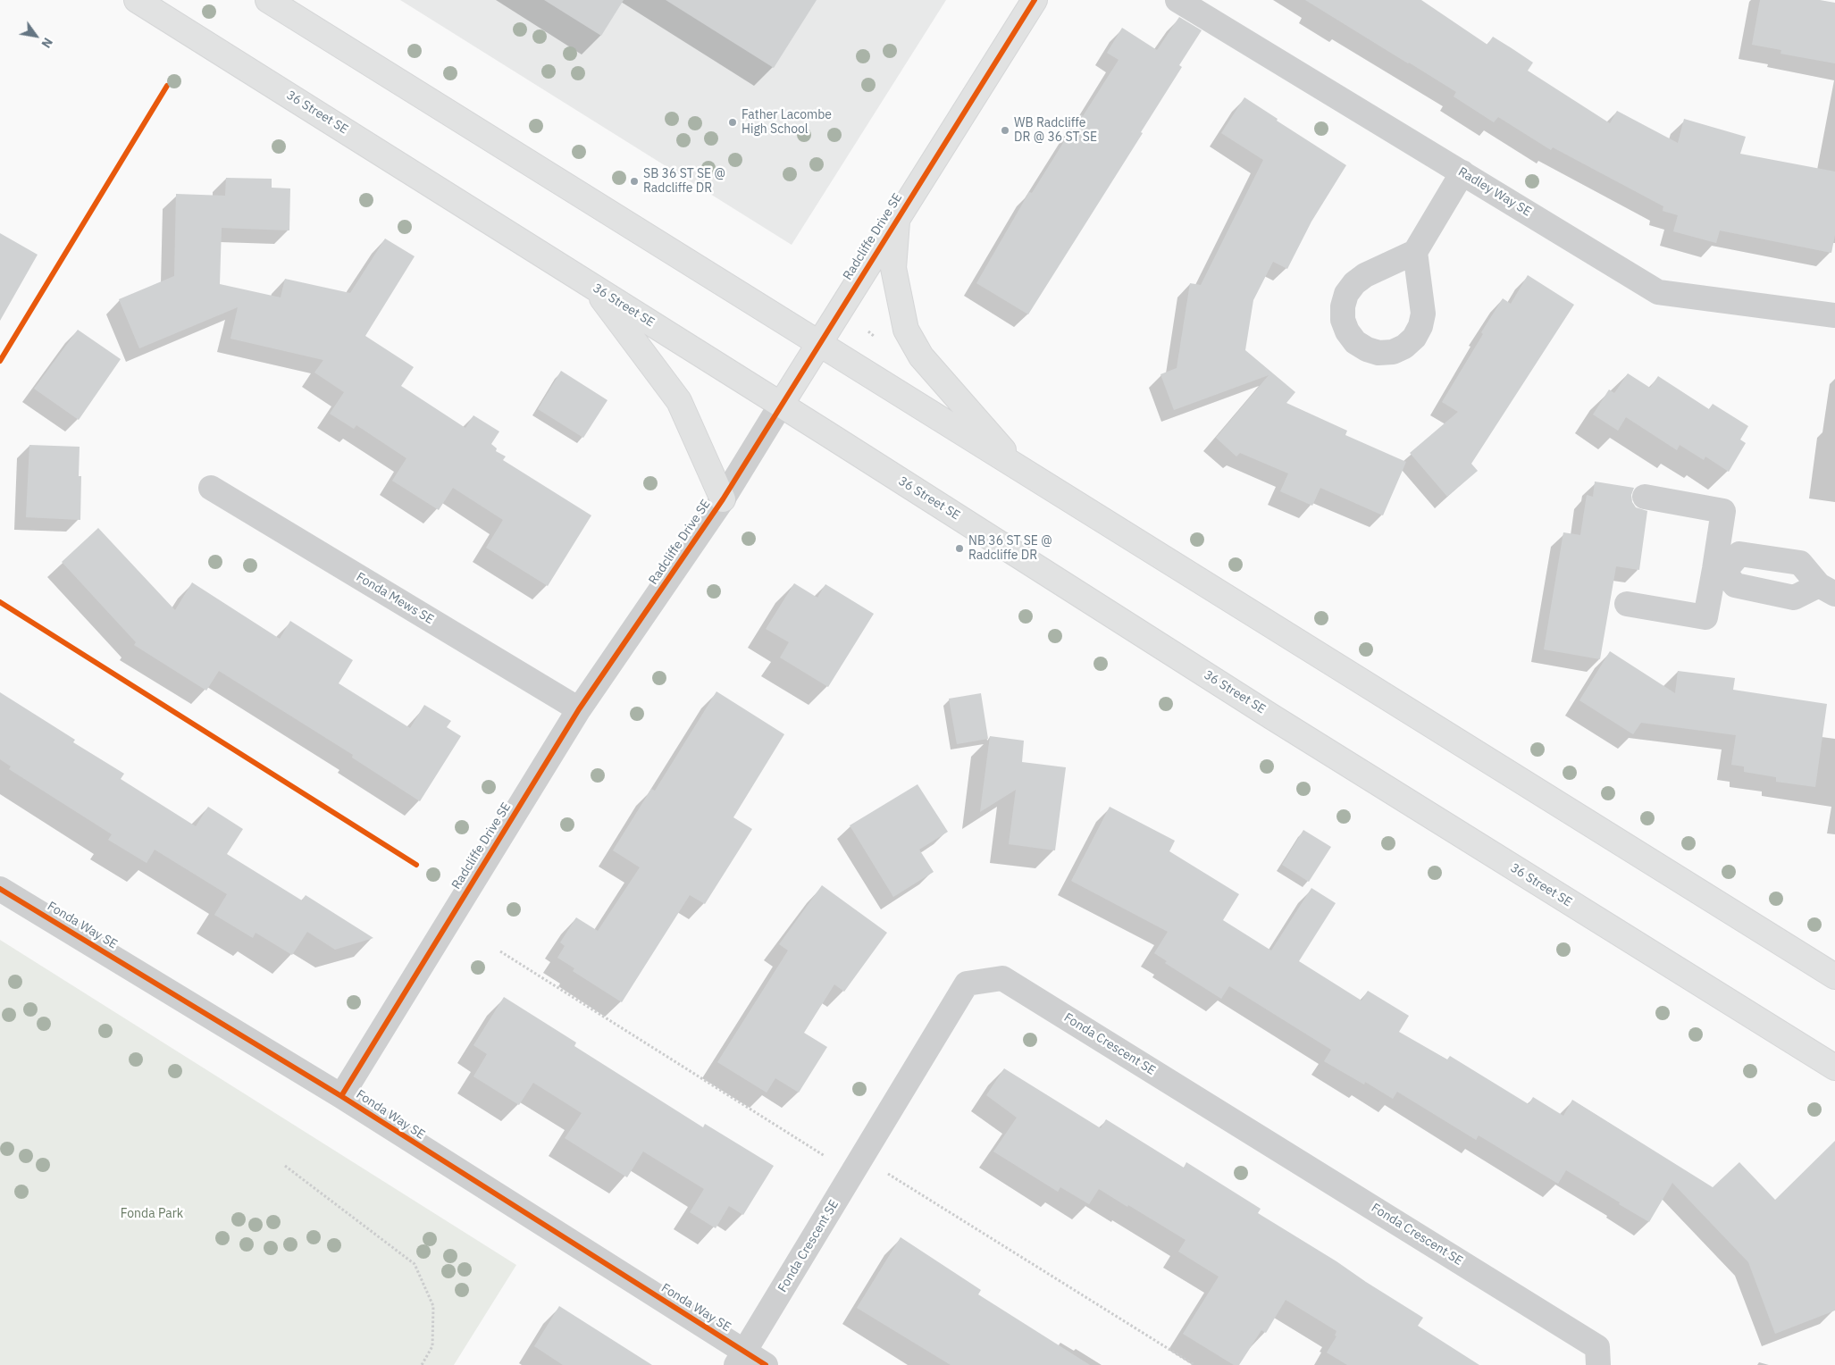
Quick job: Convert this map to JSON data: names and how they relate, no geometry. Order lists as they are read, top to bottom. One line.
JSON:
{"streets":{"main road":["36 Street SE","Radcliffe Drive SE"],"street":["Radley Way SE","Fonda Mews SE","Fonda Way SE","Fonda Crescent SE"]},"crossings":[["36 Street SE","Radcliffe Drive SE"],["Radcliffe Drive SE","Fonda Mews SE"],["Radcliffe Drive SE","Fonda Way SE"],["Fonda Way SE","Fonda Crescent SE"]],"parks":["Fonda Park"],"places":["Father Lacombe High School","WB Radcliffe DR @ 36 ST SE","SB 36 ST SE @ Radcliffe DR","NB 36 ST SE @ Radcliffe DR"],"north":"bottom right"}
